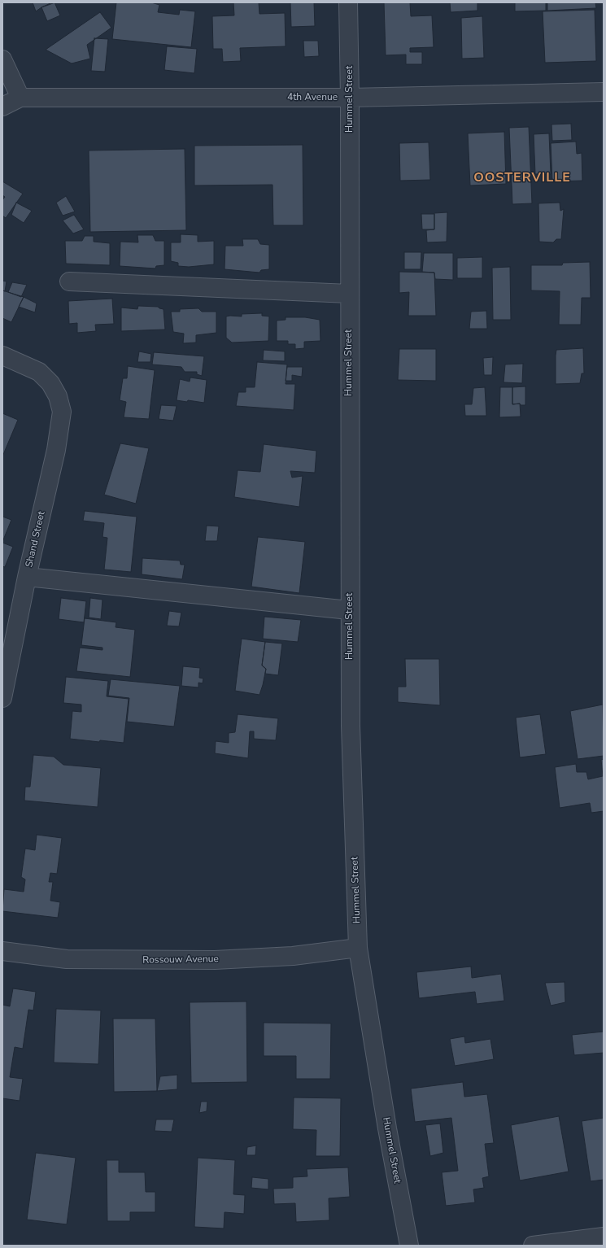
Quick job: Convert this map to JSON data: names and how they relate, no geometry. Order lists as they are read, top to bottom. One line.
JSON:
{"streets":{"street":["4th Avenue","Hummel Street","Shand Street","Rossouw Avenue"]},"crossings":[["4th Avenue","Hummel Street"],["Hummel Street","Rossouw Avenue"]],"districts":["OOSTERVILLE"]}
